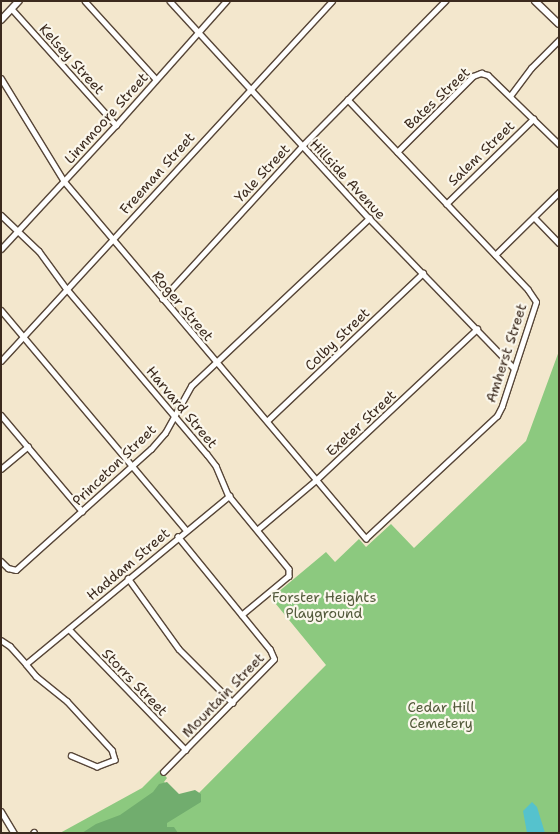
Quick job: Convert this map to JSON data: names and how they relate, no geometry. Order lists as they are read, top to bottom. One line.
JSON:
{"streets":{"street":["Kelsey Street","Bates Street","Linnmoore Street","Salem Street","Freeman Street","Yale Street","Hillside Avenue","Roger Street","Colby Street","Amherst Street","Harvard Street","Exeter Street","Princeton Street","Haddam Street","Storrs Street","Mountain Street"]},"crossings":[["Kelsey Street","Linnmoore Street"],["Bates Street","Salem Street"],["Bates Street","Amherst Street"],["Linnmoore Street","Hillside Avenue"],["Linnmoore Street","Roger Street"],["Linnmoore Street","Harvard Street"],["Salem Street","Amherst Street"],["Freeman Street","Hillside Avenue"],["Freeman Street","Roger Street"],["Freeman Street","Harvard Street"],["Yale Street","Hillside Avenue"],["Yale Street","Roger Street"],["Yale Street","Amherst Street"],["Hillside Avenue","Colby Street"],["Hillside Avenue","Amherst Street"],["Hillside Avenue","Exeter Street"],["Hillside Avenue","Princeton Street"],["Roger Street","Colby Street"],["Roger Street","Amherst Street"],["Roger Street","Exeter Street"],["Roger Street","Princeton Street"],["Harvard Street","Exeter Street"],["Harvard Street","Princeton Street"],["Harvard Street","Haddam Street"],["Harvard Street","Mountain Street"],["Haddam Street","Storrs Street"],["Haddam Street","Mountain Street"],["Storrs Street","Mountain Street"]],"parks":["Forster Heights Playground","Cedar Hill Cemetery"]}
